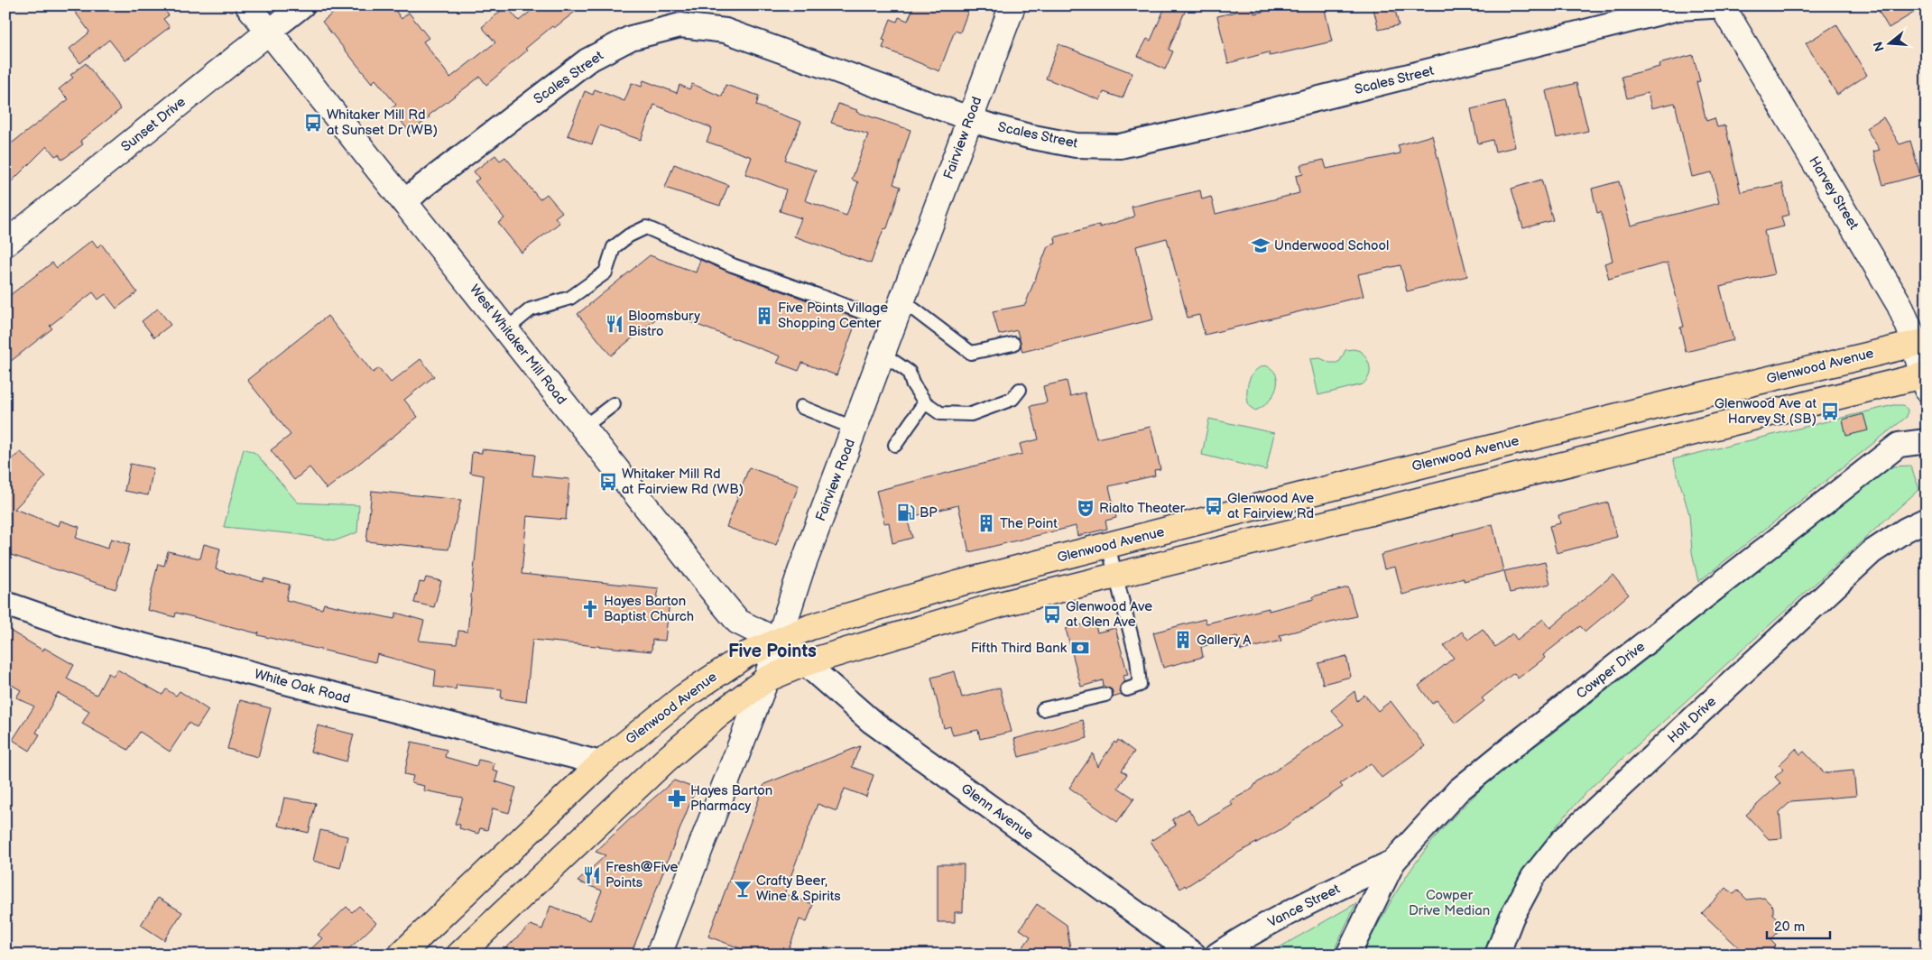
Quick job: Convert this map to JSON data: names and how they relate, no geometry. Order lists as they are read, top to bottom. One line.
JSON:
{"streets":{"main road":["Glenwood Avenue"],"street":["Scales Street","Sunset Drive","Fairview Road","Harvey Street","West Whitaker Mill Road","Cowper Drive","White Oak Road","Holt Drive","Glenn Avenue","Vance Street"]},"crossings":[["Scales Street","Fairview Road"],["Scales Street","Harvey Street"],["Scales Street","West Whitaker Mill Road"],["Sunset Drive","West Whitaker Mill Road"],["Fairview Road","West Whitaker Mill Road"],["Fairview Road","Glenwood Avenue"],["Harvey Street","Glenwood Avenue"],["West Whitaker Mill Road","Glenwood Avenue"],["West Whitaker Mill Road","Glenn Avenue"],["Glenwood Avenue","White Oak Road"],["Cowper Drive","Vance Street"]],"districts":["Five Points"],"parks":["Cowper Drive Median"],"places":{"bus stop":["Whitaker Mill Rd at Sunset Dr (WB)","Glenwood Ave at Harvey St (SB)","Whitaker Mill Rd at Fairview Rd (WB)","Glenwood Ave at Fairview Rd","Glenwood Ave at Glen Ave"],"school or university":["Underwood School"],"building":["Five Points Village Shopping Center","The Point","Gallery A"],"restaurant":["Bloomsbury Bistro","Fresh@Five Points"],"theatre":["Rialto Theater"],"fuel station":["BP"],"church":["Hayes Barton Baptist Church"],"bank":["Fifth Third Bank"],"pharmacy":["Hayes Barton Pharmacy"],"bar":["Crafty Beer, Wine & Spirits"]},"scale_bar":"20 m","north":"left"}
